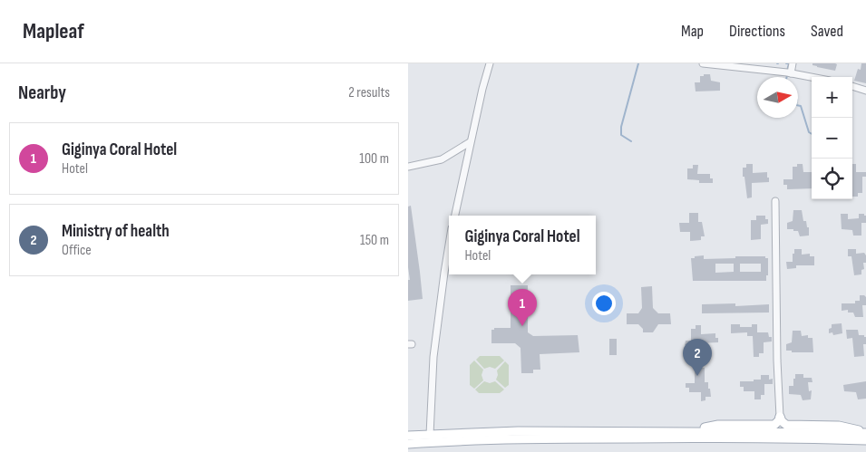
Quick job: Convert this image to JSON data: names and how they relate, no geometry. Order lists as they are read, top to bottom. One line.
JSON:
{"north":"right","page":{"header":"Mapleaf","nav":["Map","Directions","Saved"],"heading":["Nearby","2 results"],"map_buttons":["+","−"],"list":[{"mark":"1","name":"Giginya Coral Hotel","note":"Hotel","value":"100 m"},{"mark":"2","name":"Ministry of health","note":"Office","value":"150 m"}],"popup":["Giginya Coral Hotel","Hotel"],"pins":["1","2"]}}
